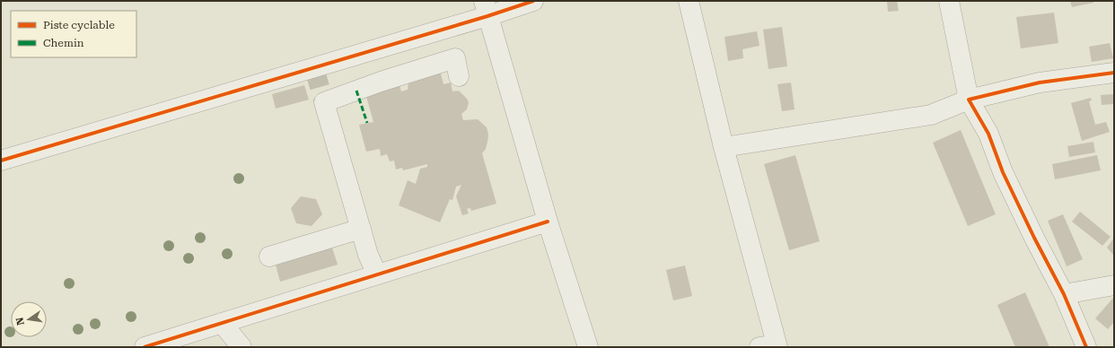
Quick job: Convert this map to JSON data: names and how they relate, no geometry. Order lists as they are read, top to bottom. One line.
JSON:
{"legend":["Piste cyclable","Chemin"],"north":"left"}
